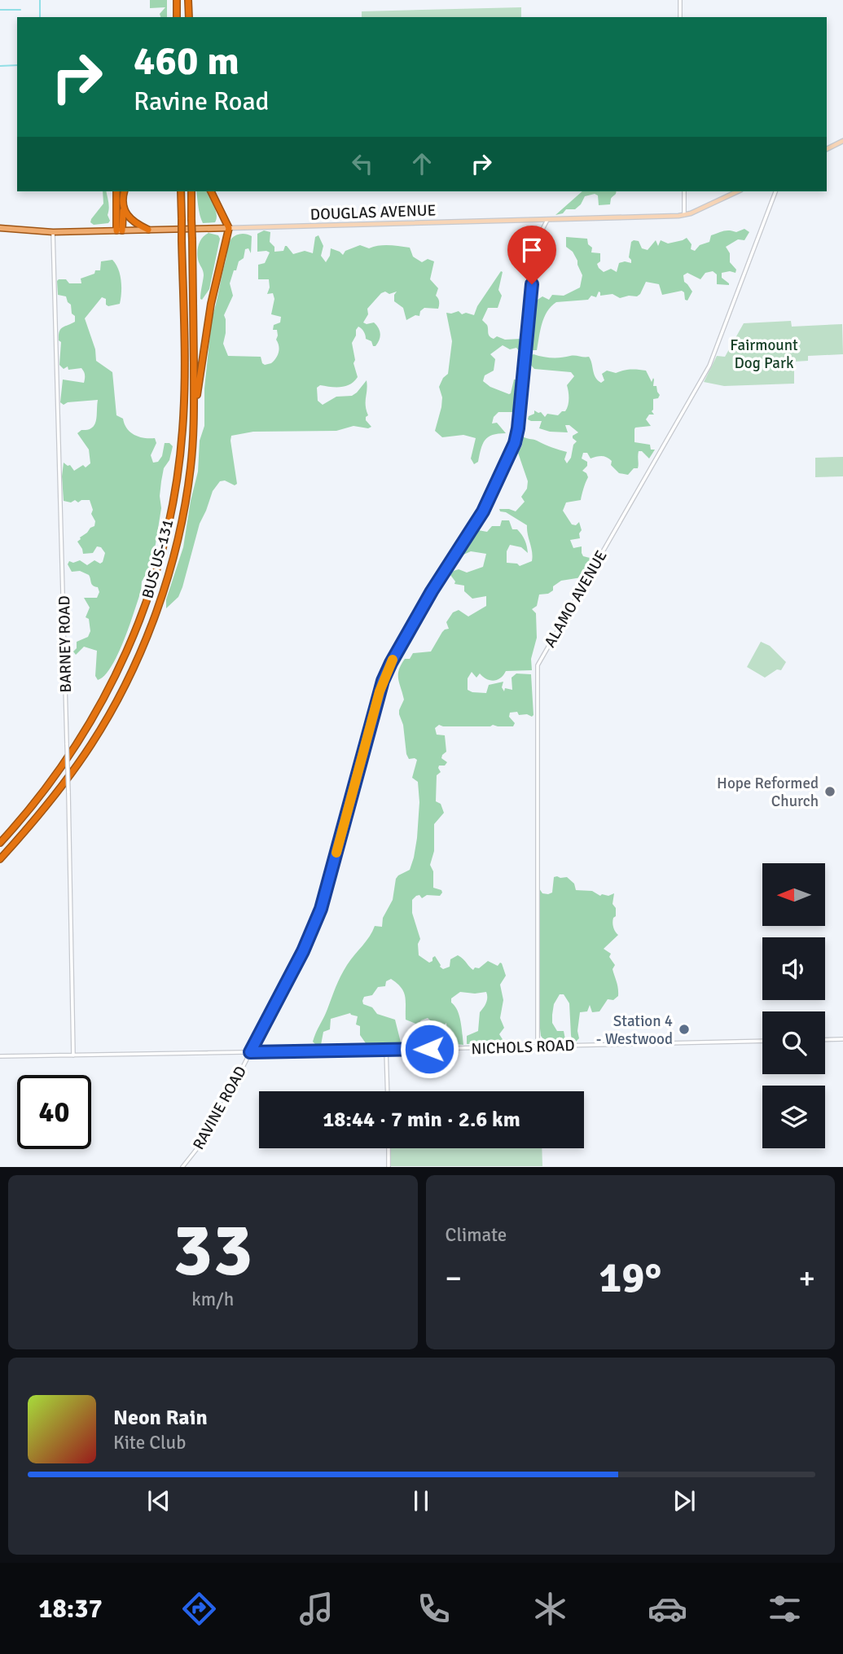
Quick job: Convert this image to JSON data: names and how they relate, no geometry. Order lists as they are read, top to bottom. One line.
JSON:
{"streets":{"highway":["BUS US-131"],"main road":["DOUGLAS AVENUE"],"street":["ALAMO AVENUE","BARNEY ROAD","NICHOLS ROAD","RAVINE ROAD"]},"crossings":[["DOUGLAS AVENUE","BARNEY ROAD"],["DOUGLAS AVENUE","RAVINE ROAD"],["ALAMO AVENUE","NICHOLS ROAD"],["BARNEY ROAD","NICHOLS ROAD"],["NICHOLS ROAD","RAVINE ROAD"]],"parks":["Fairmount Dog Park"],"places":["Hope Reformed Church","Station 4 - Westwood"],"north":"left","page":{"turn":["460 m","Ravine Road"],"limit":"40","trip":"18:44 · 7 min · 2.6 km","tile":[["33","km/h"],"Climate"],"heat":["−","19°","+"],"song":["Neon Rain","Kite Club"],"tabs":"18:37"}}
